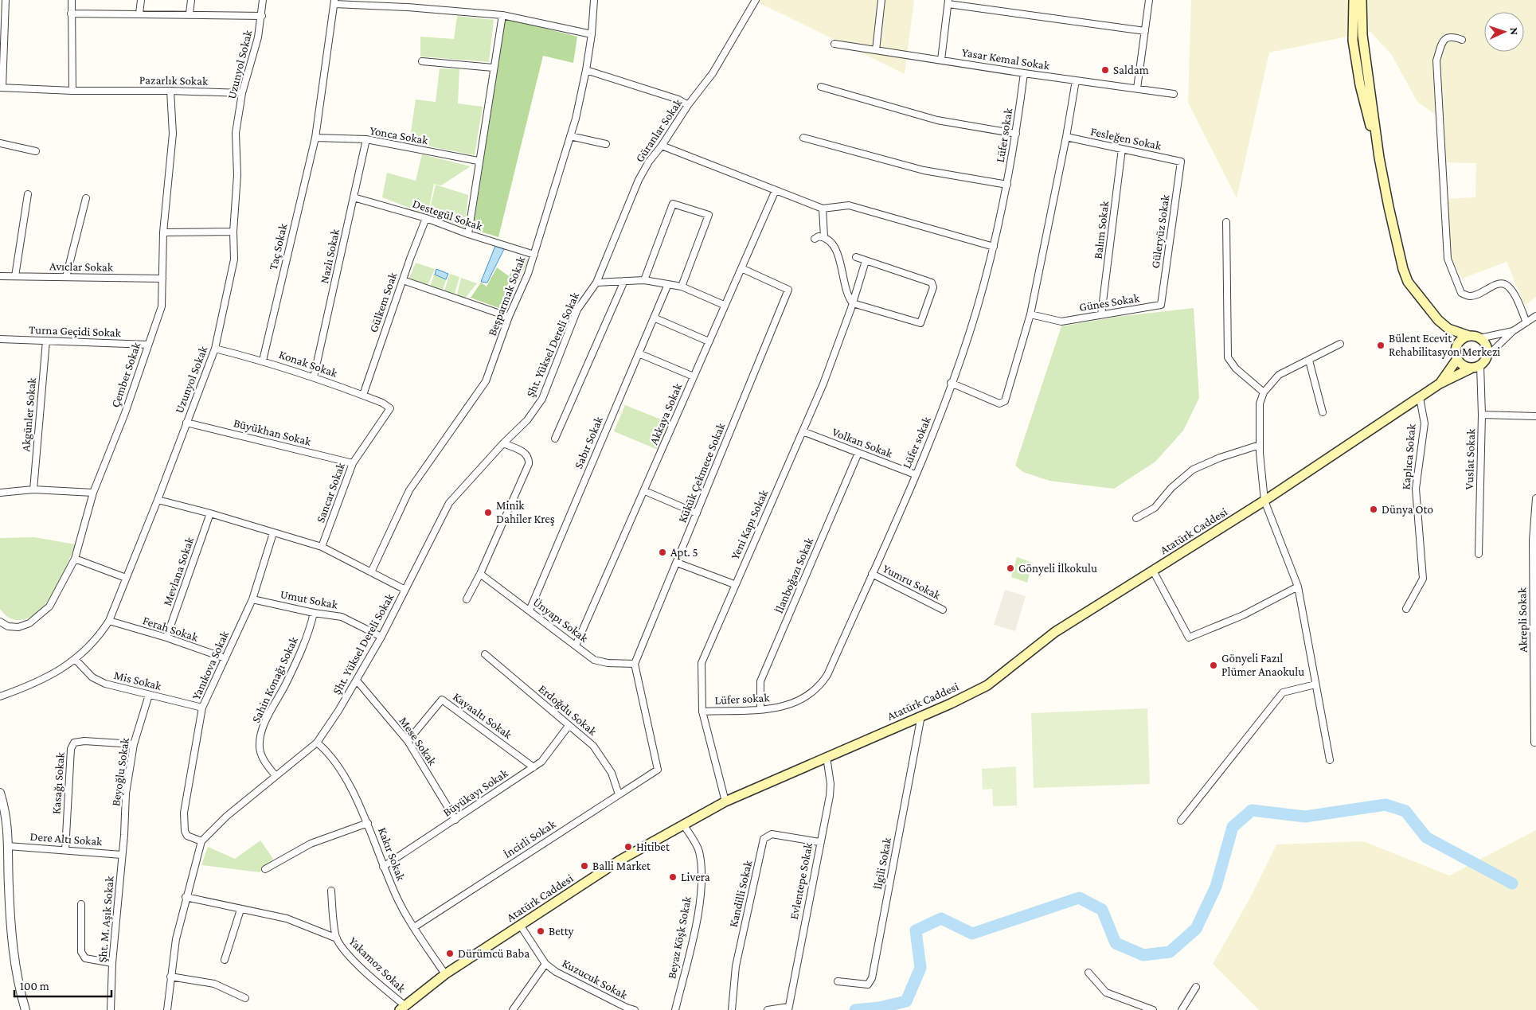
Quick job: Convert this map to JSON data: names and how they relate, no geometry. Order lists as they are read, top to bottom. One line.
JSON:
{"streets":{"main road":["Atatürk Caddesi"],"street":["Yasar Kemal Sokak","Uzunyol Sokak","Pazarlık Sokak","Güranlar Sokak","Yonca Sokak","Lüfer sokak","Fesleğen Sokak","Destegül Sokak","Balım Sokak","Güleryüz Sokak","Taç Sokak","Nazlı Sokak","Avıclar Sokak","Beşparmak Sokak","Gülkem Soak","Günes Sokak","Turna Geçidi Sokak","Şht. Yüksel Dereli Sokak","Konak Sokak","Çember Sokak","Akkaya Sokak","Akgünler Sokak","Büyükhan Sokak","Sabır Sokak","Volkan Sokak","Kaplıca Sokak","Vuslat Sokak","Kükük Çekmece Sokak","Sancar Sokak","Yeni Kapı Sokak","Mevlana Sokak","İlanboğazı Sokak","Yumru Sokak","Umut Sokak","Ünyapı Sokak","Akrepli Sokak","Ferah Sokak","Yanıkova Sokak","Sahin Konağı Sokak","Mis Sokak","Erdoğdu Sokak","Kayaaltı Sokak","Mese Sokak","Beyoğlu Sokak","Kasağı Sokak","Büyükayı Sokak","Dere Altı Sokak","İncirli Sokak","Kakır Sokak","İlgili Sokak","Evlentepe Sokak","Kandilli Sokak","Şht. M. Aşık Sokak","Beyaz Köşk Sokak","Yakamoz Sokak","Kuzucuk Sokak"]},"crossings":[["Yasar Kemal Sokak","Lüfer sokak"],["Uzunyol Sokak","Pazarlık Sokak"],["Uzunyol Sokak","Konak Sokak"],["Uzunyol Sokak","Büyükhan Sokak"],["Uzunyol Sokak","Ferah Sokak"],["Uzunyol Sokak","Mis Sokak"],["Pazarlık Sokak","Çember Sokak"],["Güranlar Sokak","Şht. Yüksel Dereli Sokak"],["Yonca Sokak","Taç Sokak"],["Yonca Sokak","Nazlı Sokak"],["Lüfer sokak","Volkan Sokak"],["Lüfer sokak","Yeni Kapı Sokak"],["Lüfer sokak","İlanboğazı Sokak"],["Lüfer sokak","Yumru Sokak"],["Fesleğen Sokak","Balım Sokak"],["Fesleğen Sokak","Güleryüz Sokak"],["Destegül Sokak","Nazlı Sokak"],["Destegül Sokak","Beşparmak Sokak"],["Destegül Sokak","Gülkem Soak"],["Balım Sokak","Günes Sokak"],["Güleryüz Sokak","Günes Sokak"],["Taç Sokak","Konak Sokak"],["Nazlı Sokak","Konak Sokak"],["Avıclar Sokak","Çember Sokak"],["Gülkem Soak","Konak Sokak"],["Turna Geçidi Sokak","Çember Sokak"],["Turna Geçidi Sokak","Akgünler Sokak"],["Şht. Yüksel Dereli Sokak","Umut Sokak"],["Şht. Yüksel Dereli Sokak","Yanıkova Sokak"],["Şht. Yüksel Dereli Sokak","Sahin Konağı Sokak"],["Şht. Yüksel Dereli Sokak","Mese Sokak"],["Şht. Yüksel Dereli Sokak","Kakır Sokak"],["Konak Sokak","Sancar Sokak"],["Akkaya Sokak","Kükük Çekmece Sokak"],["Akkaya Sokak","Ünyapı Sokak"],["Büyükhan Sokak","Sancar Sokak"],["Sabır Sokak","Ünyapı Sokak"],["Volkan Sokak","Yeni Kapı Sokak"],["Volkan Sokak","İlanboğazı Sokak"],["Kaplıca Sokak","Atatürk Caddesi"],["Vuslat Sokak","Atatürk Caddesi"],["Kükük Çekmece Sokak","Ünyapı Sokak"],["Kükük Çekmece Sokak","İncirli Sokak"],["Yeni Kapı Sokak","Atatürk Caddesi"],["Atatürk Caddesi","Kakır Sokak"],["Atatürk Caddesi","İlgili Sokak"],["Atatürk Caddesi","Evlentepe Sokak"],["Atatürk Caddesi","Beyaz Köşk Sokak"],["Atatürk Caddesi","Yakamoz Sokak"],["Atatürk Caddesi","Kuzucuk Sokak"],["Mevlana Sokak","Ferah Sokak"],["Umut Sokak","Yanıkova Sokak"],["Umut Sokak","Sahin Konağı Sokak"],["Ünyapı Sokak","İncirli Sokak"],["Ferah Sokak","Yanıkova Sokak"],["Yanıkova Sokak","Mis Sokak"],["Mis Sokak","Beyoğlu Sokak"],["Erdoğdu Sokak","Büyükayı Sokak"],["Erdoğdu Sokak","İncirli Sokak"],["Kayaaltı Sokak","Mese Sokak"],["Kayaaltı Sokak","Büyükayı Sokak"],["Mese Sokak","Büyükayı Sokak"],["Beyoğlu Sokak","Kasağı Sokak"],["Beyoğlu Sokak","Dere Altı Sokak"],["Beyoğlu Sokak","Şht. M. Aşık Sokak"],["Kasağı Sokak","Dere Altı Sokak"],["Büyükayı Sokak","Kakır Sokak"],["Dere Altı Sokak","Şht. M. Aşık Sokak"],["İncirli Sokak","Kakır Sokak"],["Evlentepe Sokak","Kandilli Sokak"]],"places":["Saldam","Bülent Ecevit Rehabilitasyon Merkezi","Dünya Oto","Minik Dahiler Kreş","Apt. 5","Gönyeli İlkokulu","Gönyeli Fazıl Plümer Anaokulu","Hitibet","Balli Market","Livera","Betty","Dürümcü Baba"],"scale_bar":"100 m","north":"right"}
